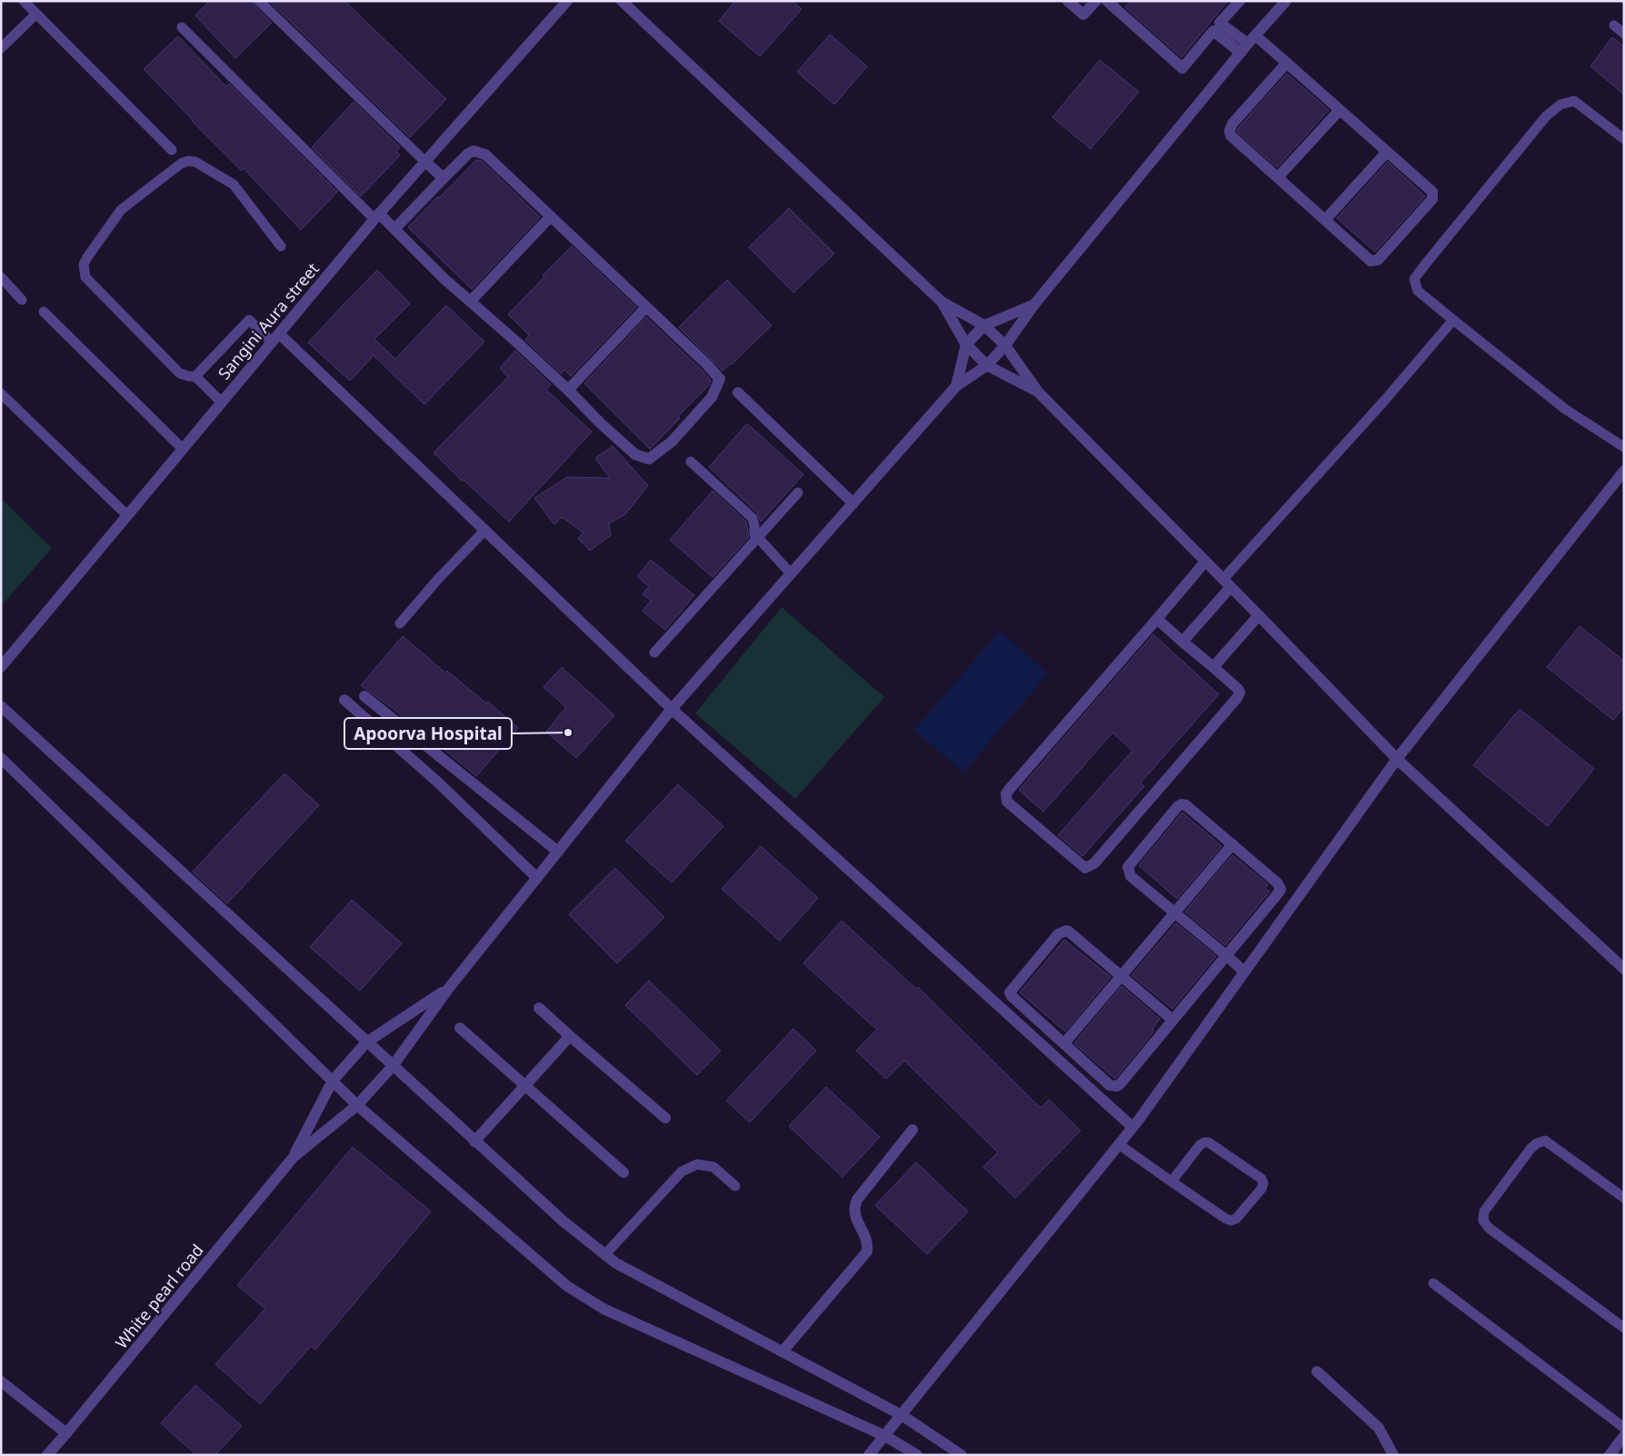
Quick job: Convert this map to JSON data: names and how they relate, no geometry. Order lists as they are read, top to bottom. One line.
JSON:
{"streets":{"street":["Sangini Aura street","White pearl road"]},"places":["Apoorva Hospital"]}
